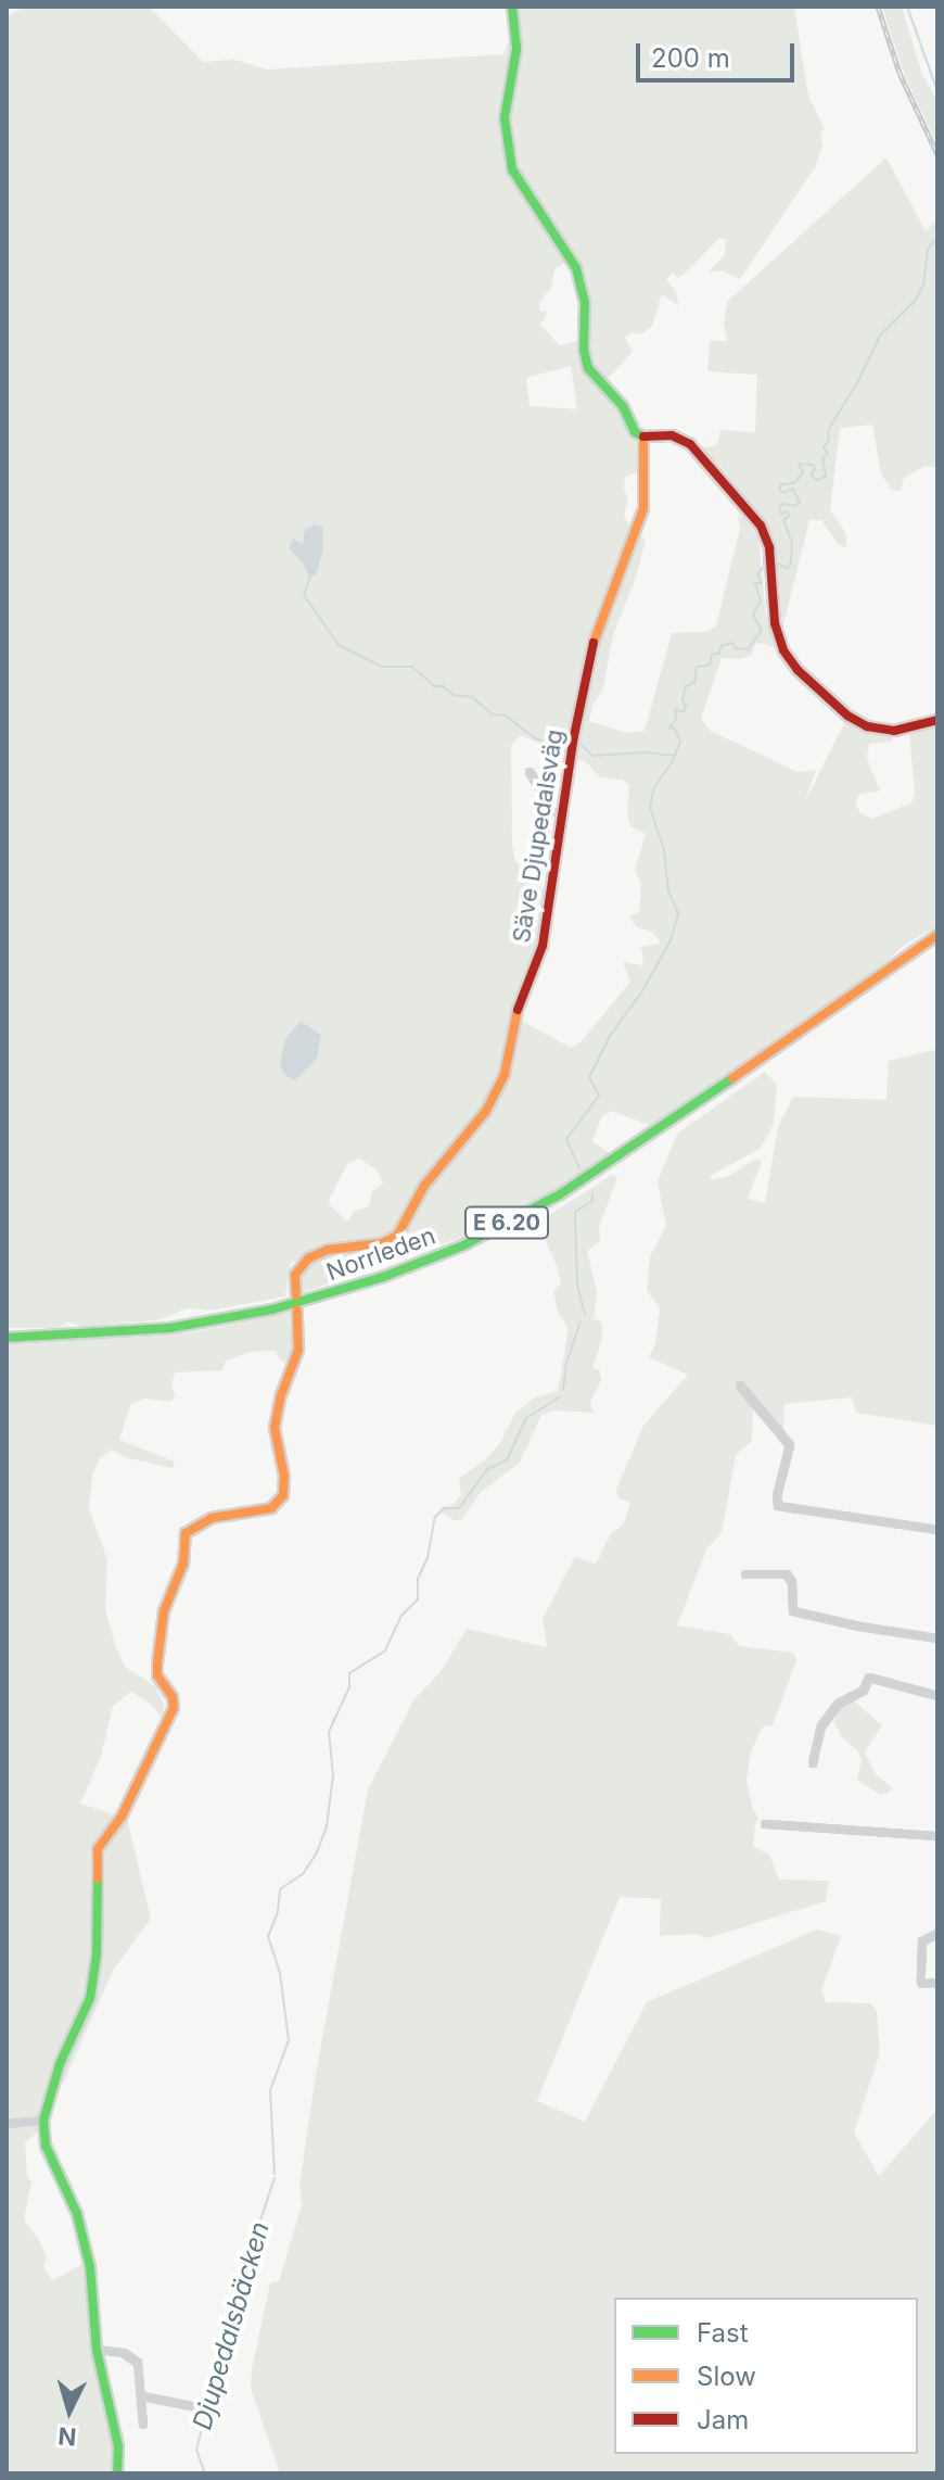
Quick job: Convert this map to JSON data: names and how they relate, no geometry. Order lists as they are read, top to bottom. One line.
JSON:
{"streets":{"main road":["Säve Djupedalsväg","E 6.20","Norrleden"]},"water":["Djupedalsbäcken"],"legend":["Fast","Slow","Jam"],"scale_bar":"200 m","north":"bottom"}
